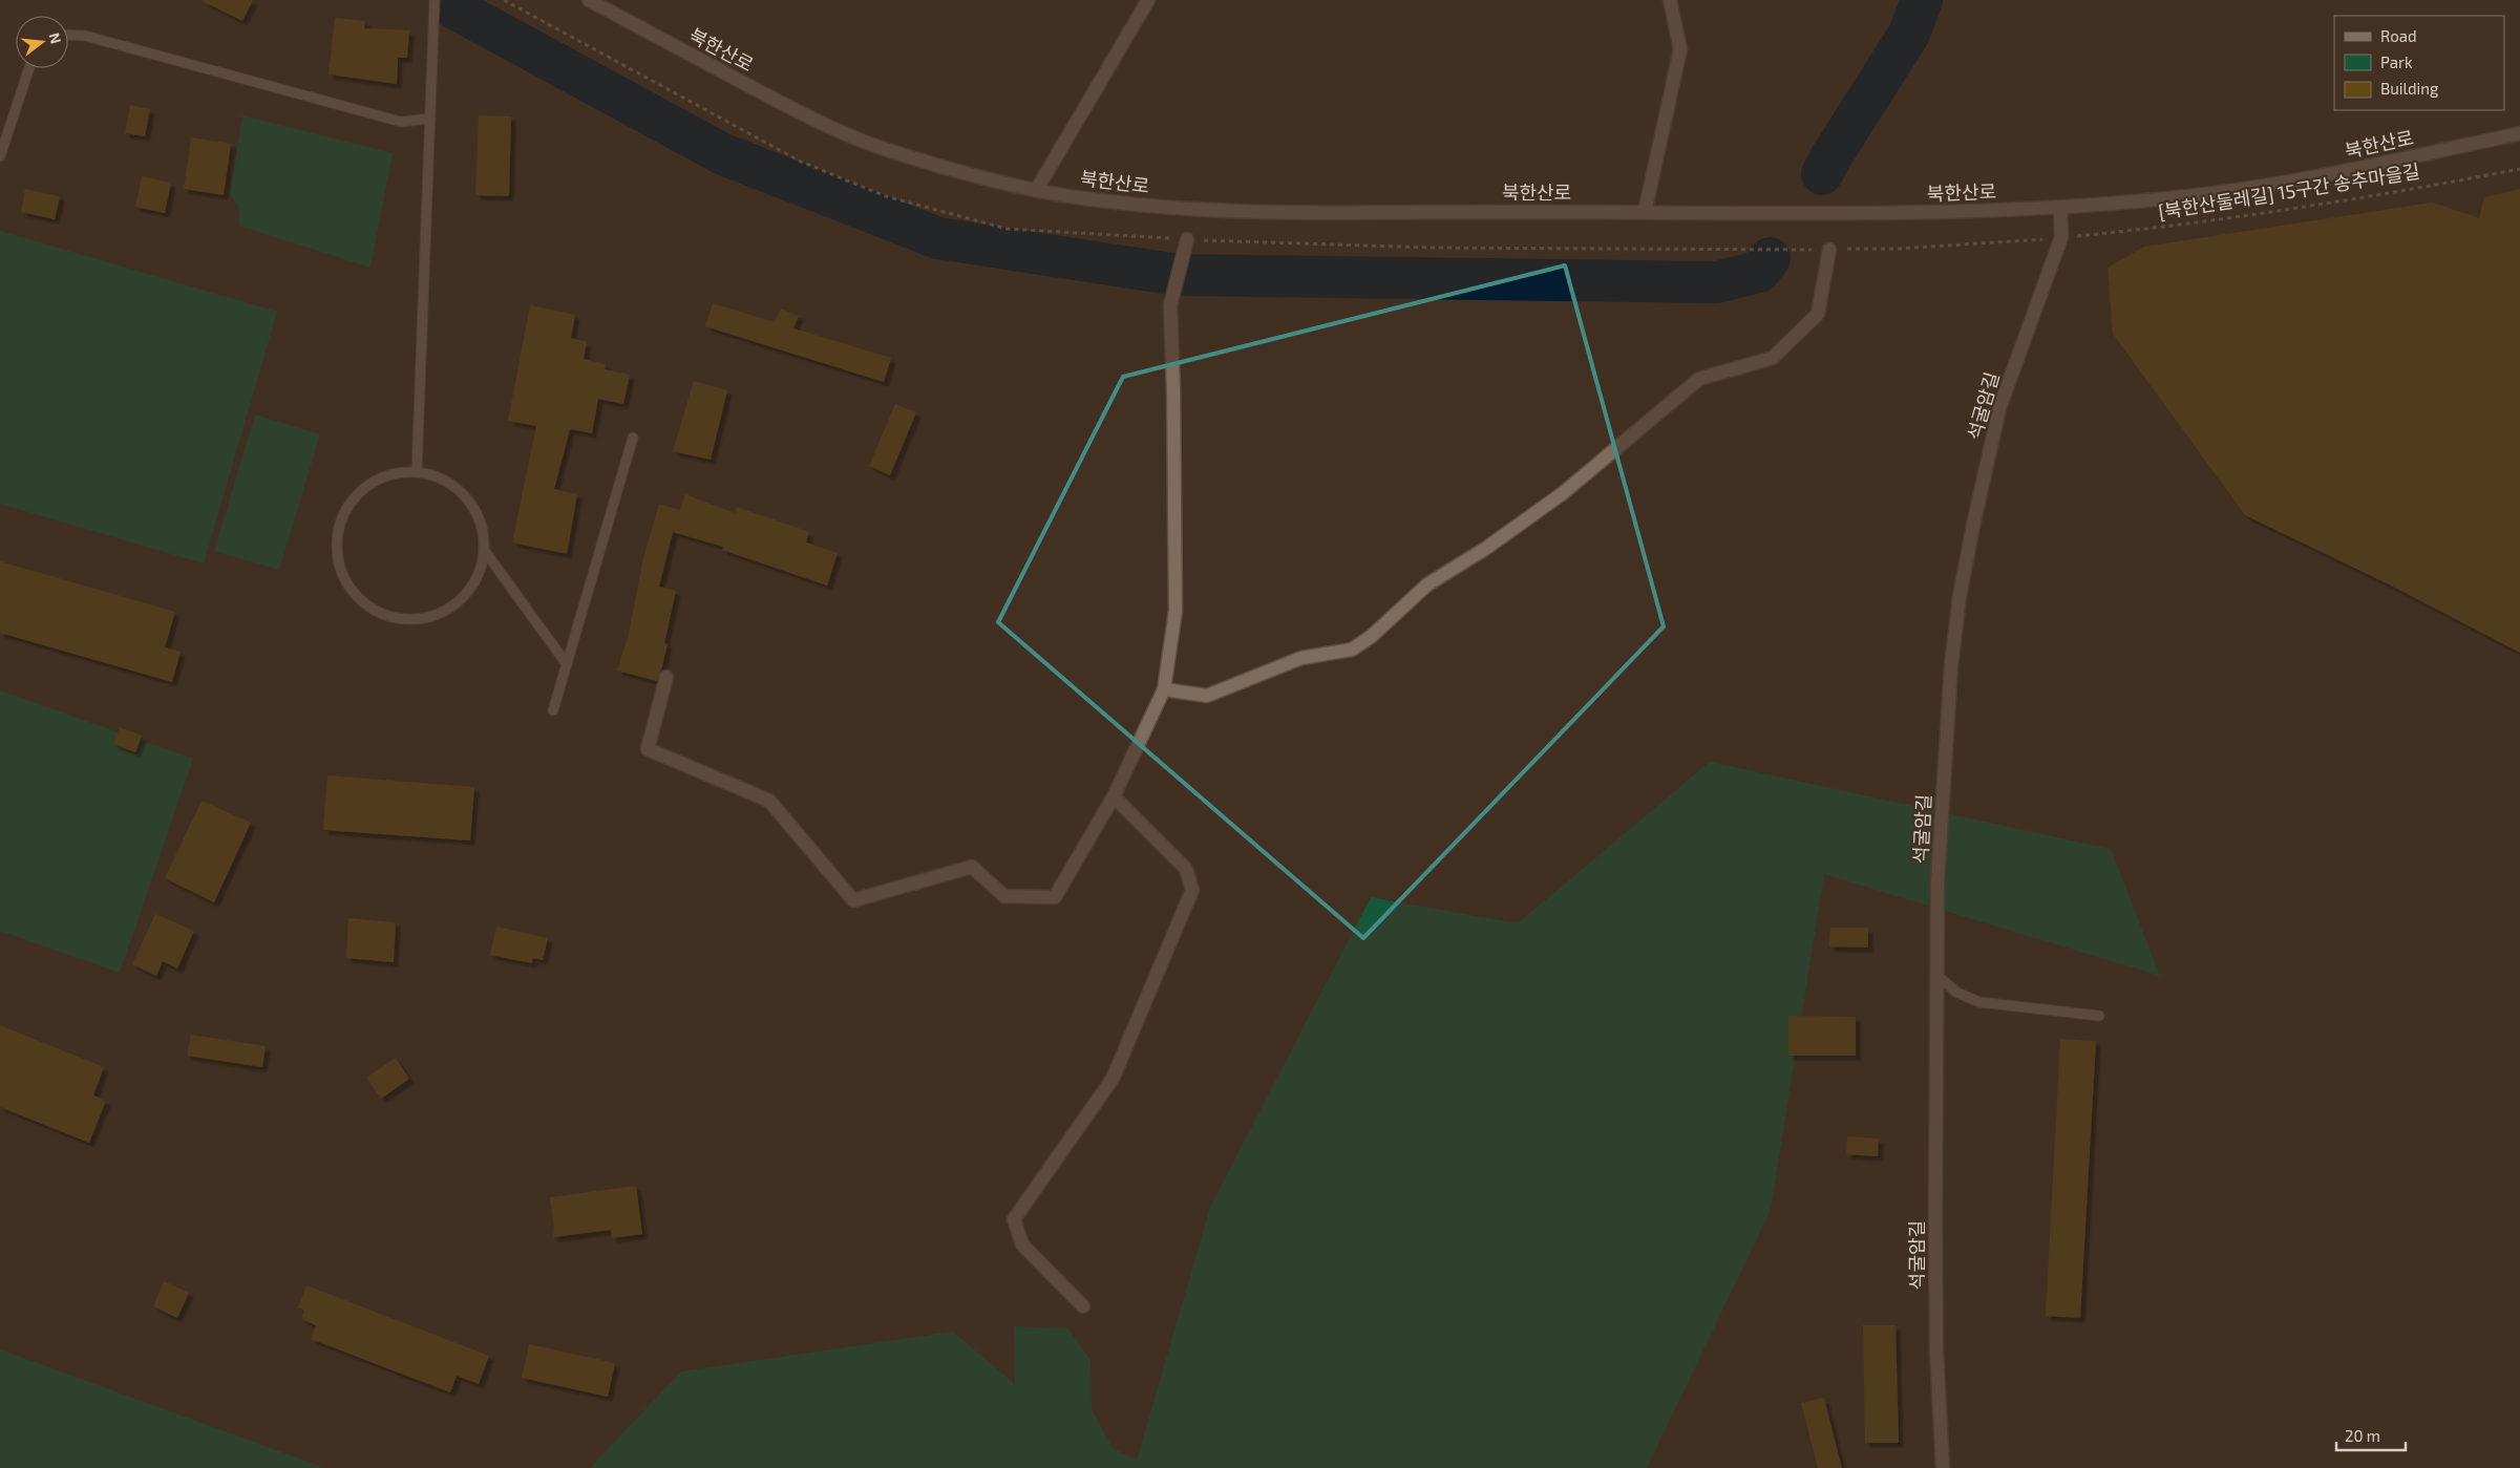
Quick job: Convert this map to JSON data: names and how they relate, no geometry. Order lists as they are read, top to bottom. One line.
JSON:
{"streets":{"street":["북한산로","석굴암길"],"path":["[북한산둘레길] 15구간 송추마을길"]},"crossings":[["북한산로","석굴암길"],["[북한산둘레길] 15구간 송추마을길","석굴암길"]],"legend":["Road","Park","Building"],"scale_bar":"20 m","north":"right"}
